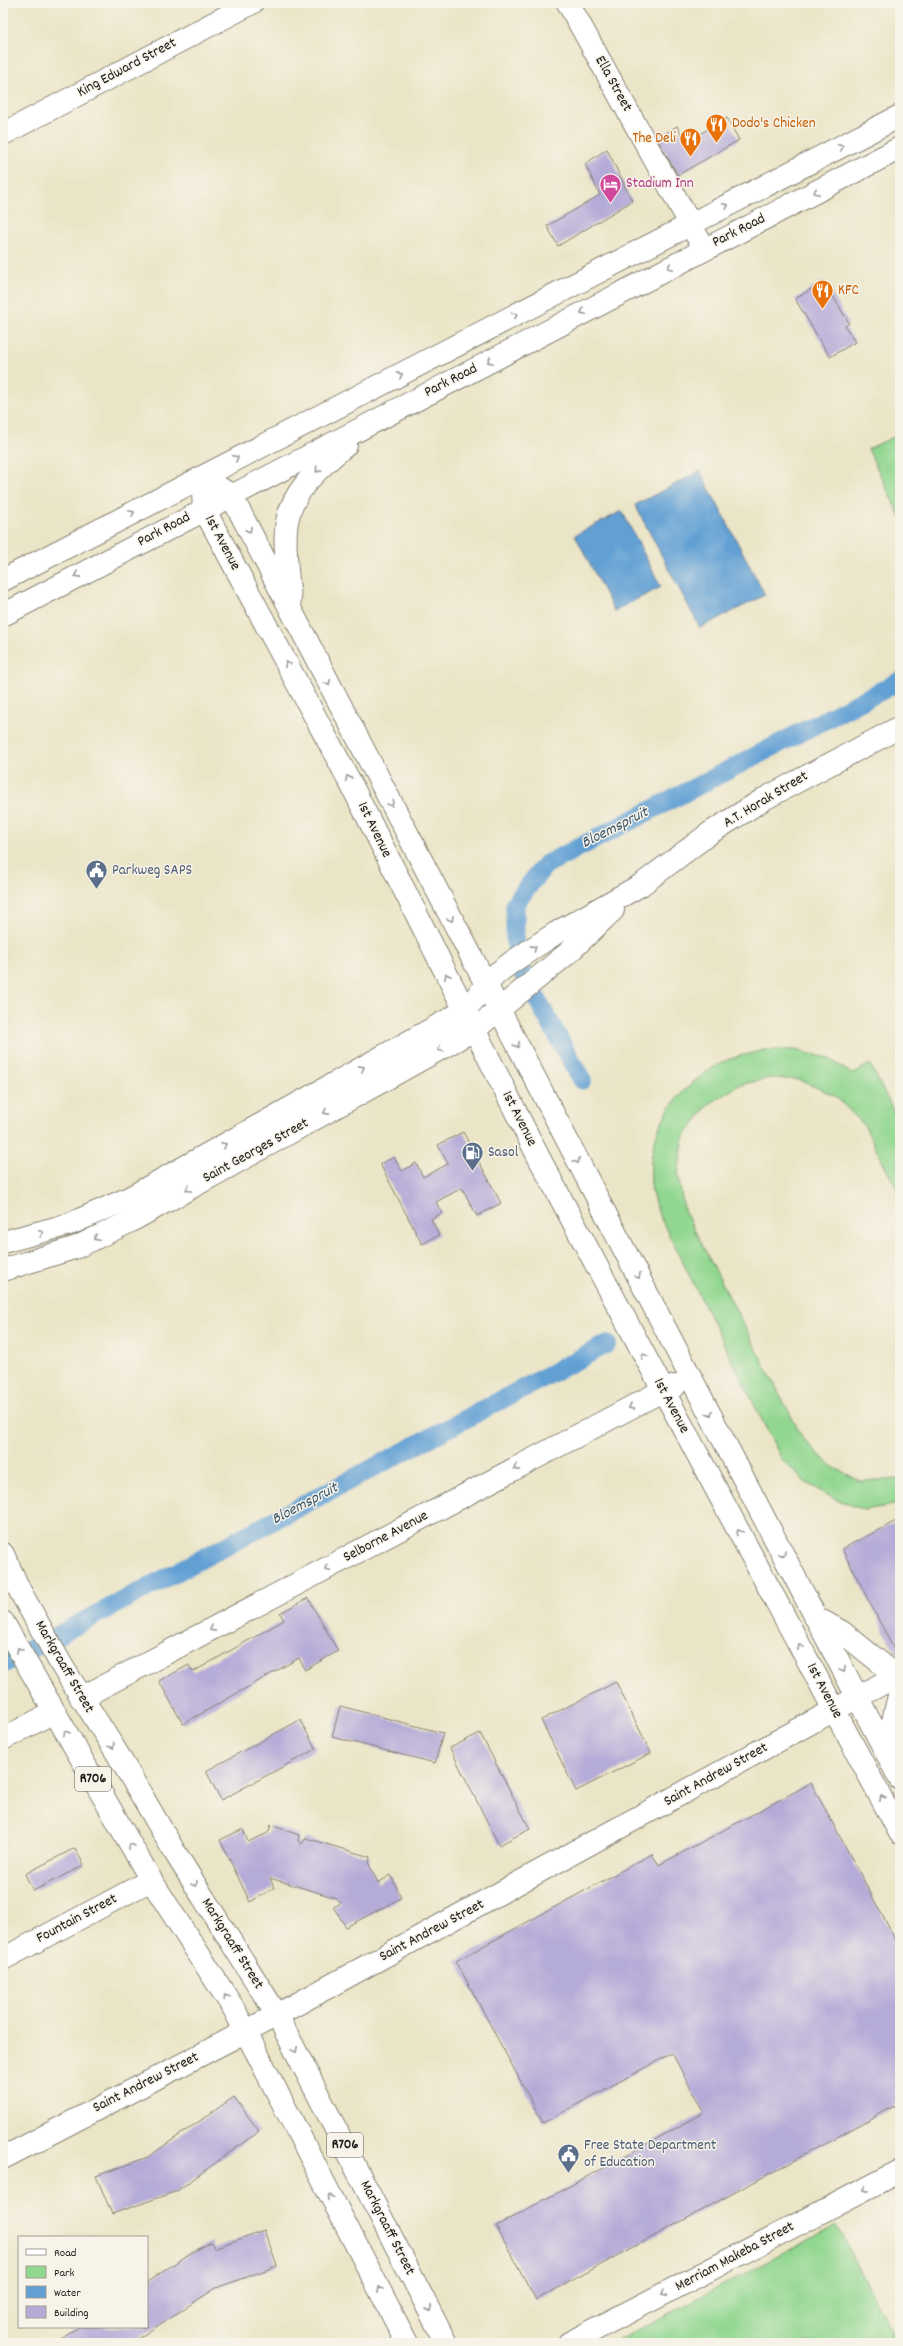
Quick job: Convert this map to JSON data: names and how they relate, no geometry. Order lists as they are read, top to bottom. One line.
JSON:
{"streets":{"street":["King Edward Street","Ella Street","Park Road","1st Avenue","A.T. Horak Street","Saint Georges Street","Selborne Avenue","Markgraaff Street","Saint Andrew Street","R706","Fountain Street","Merriam Makeba Street"]},"crossings":[["Ella Street","Park Road"],["Park Road","1st Avenue"],["1st Avenue","A.T. Horak Street"],["1st Avenue","Saint Georges Street"],["1st Avenue","Selborne Avenue"],["1st Avenue","Saint Andrew Street"],["A.T. Horak Street","Saint Georges Street"],["Selborne Avenue","Markgraaff Street"],["Markgraaff Street","Saint Andrew Street"],["Markgraaff Street","Fountain Street"]],"one_way":["Selborne Avenue","Merriam Makeba Street"],"water":["Bloemspruit"],"places":{"restaurant":["Dodo's Chicken","The Deli","KFC"],"hotel":["Stadium Inn"],"public building":["Parkweg SAPS","Free State Department of Education"],"fuel station":["Sasol"]},"legend":["Road","Park","Water","Building"]}
